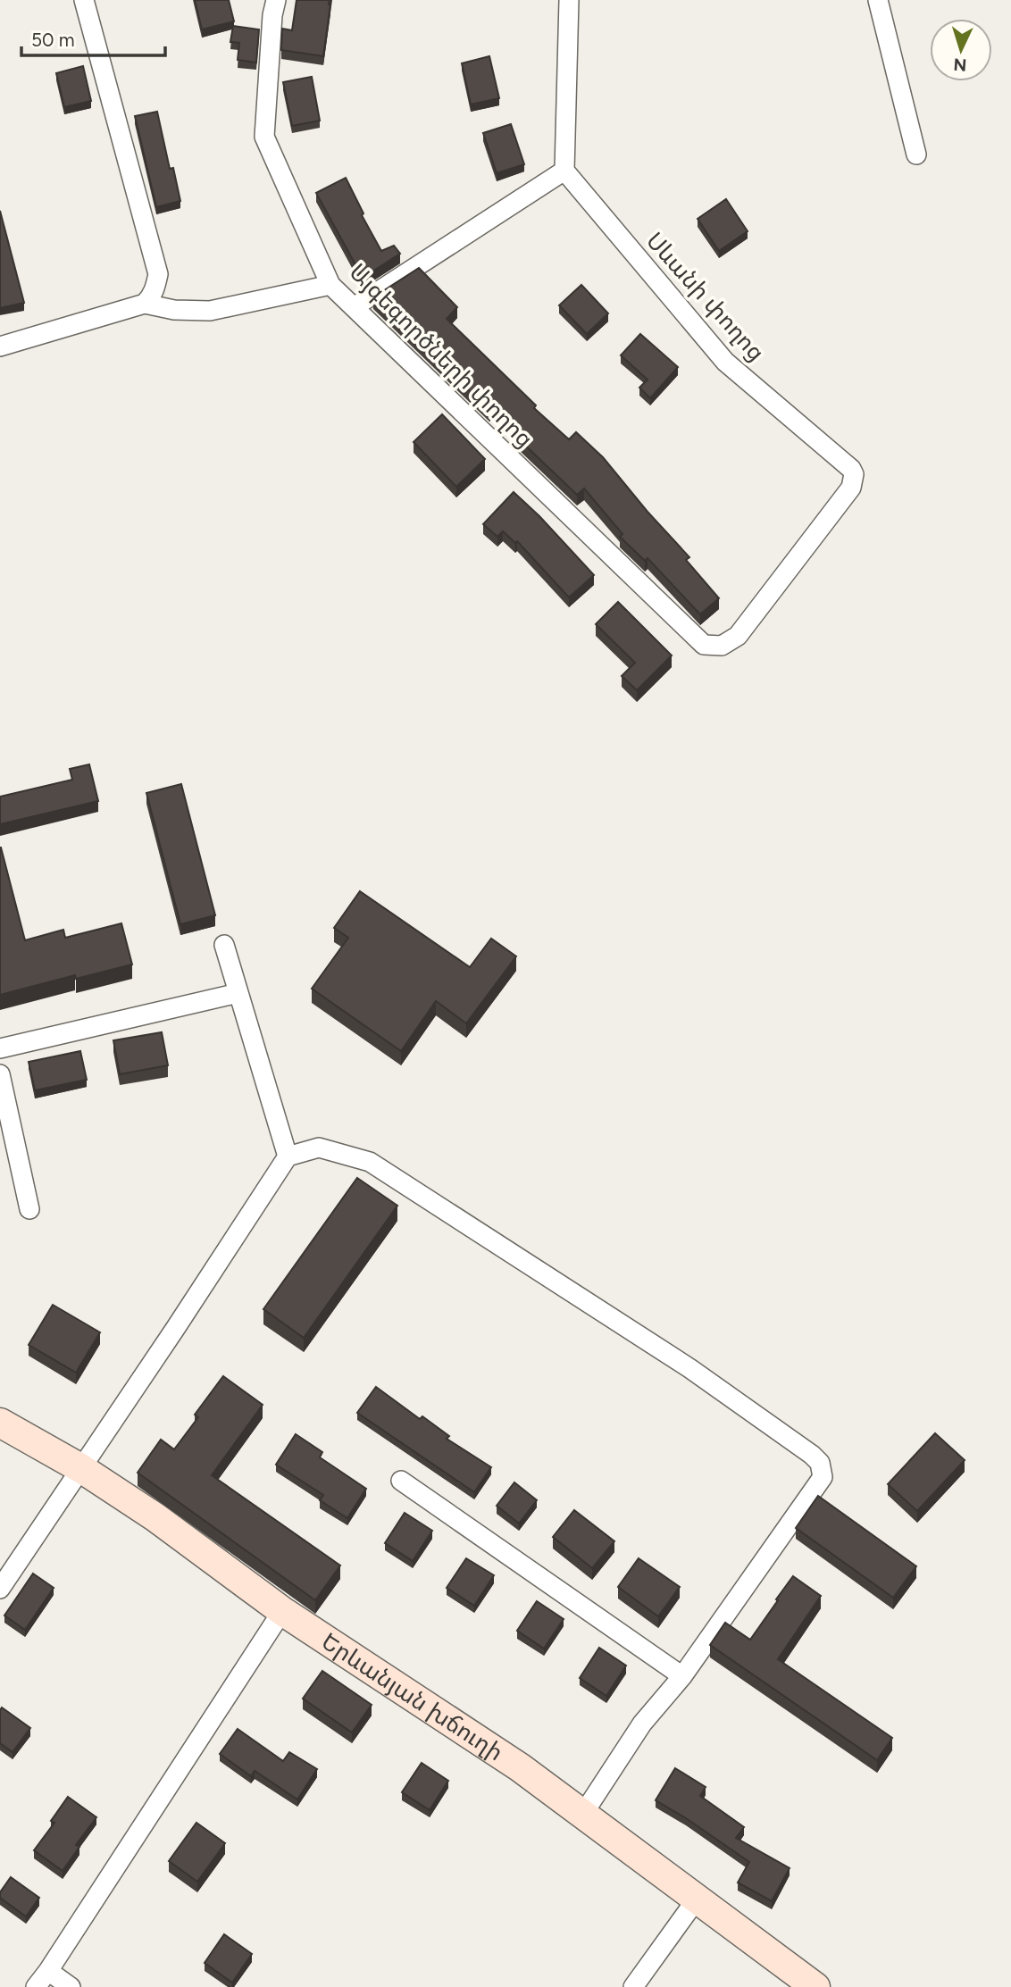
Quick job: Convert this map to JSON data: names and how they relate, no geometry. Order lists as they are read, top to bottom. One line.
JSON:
{"streets":{"main road":["Երևանյան խճուղի"],"street":["Սևանի փողոց","Այգեգործների փողոց"]},"crossings":[["Սևանի փողոց","Այգեգործների փողոց"]],"scale_bar":"50 m","north":"bottom"}
